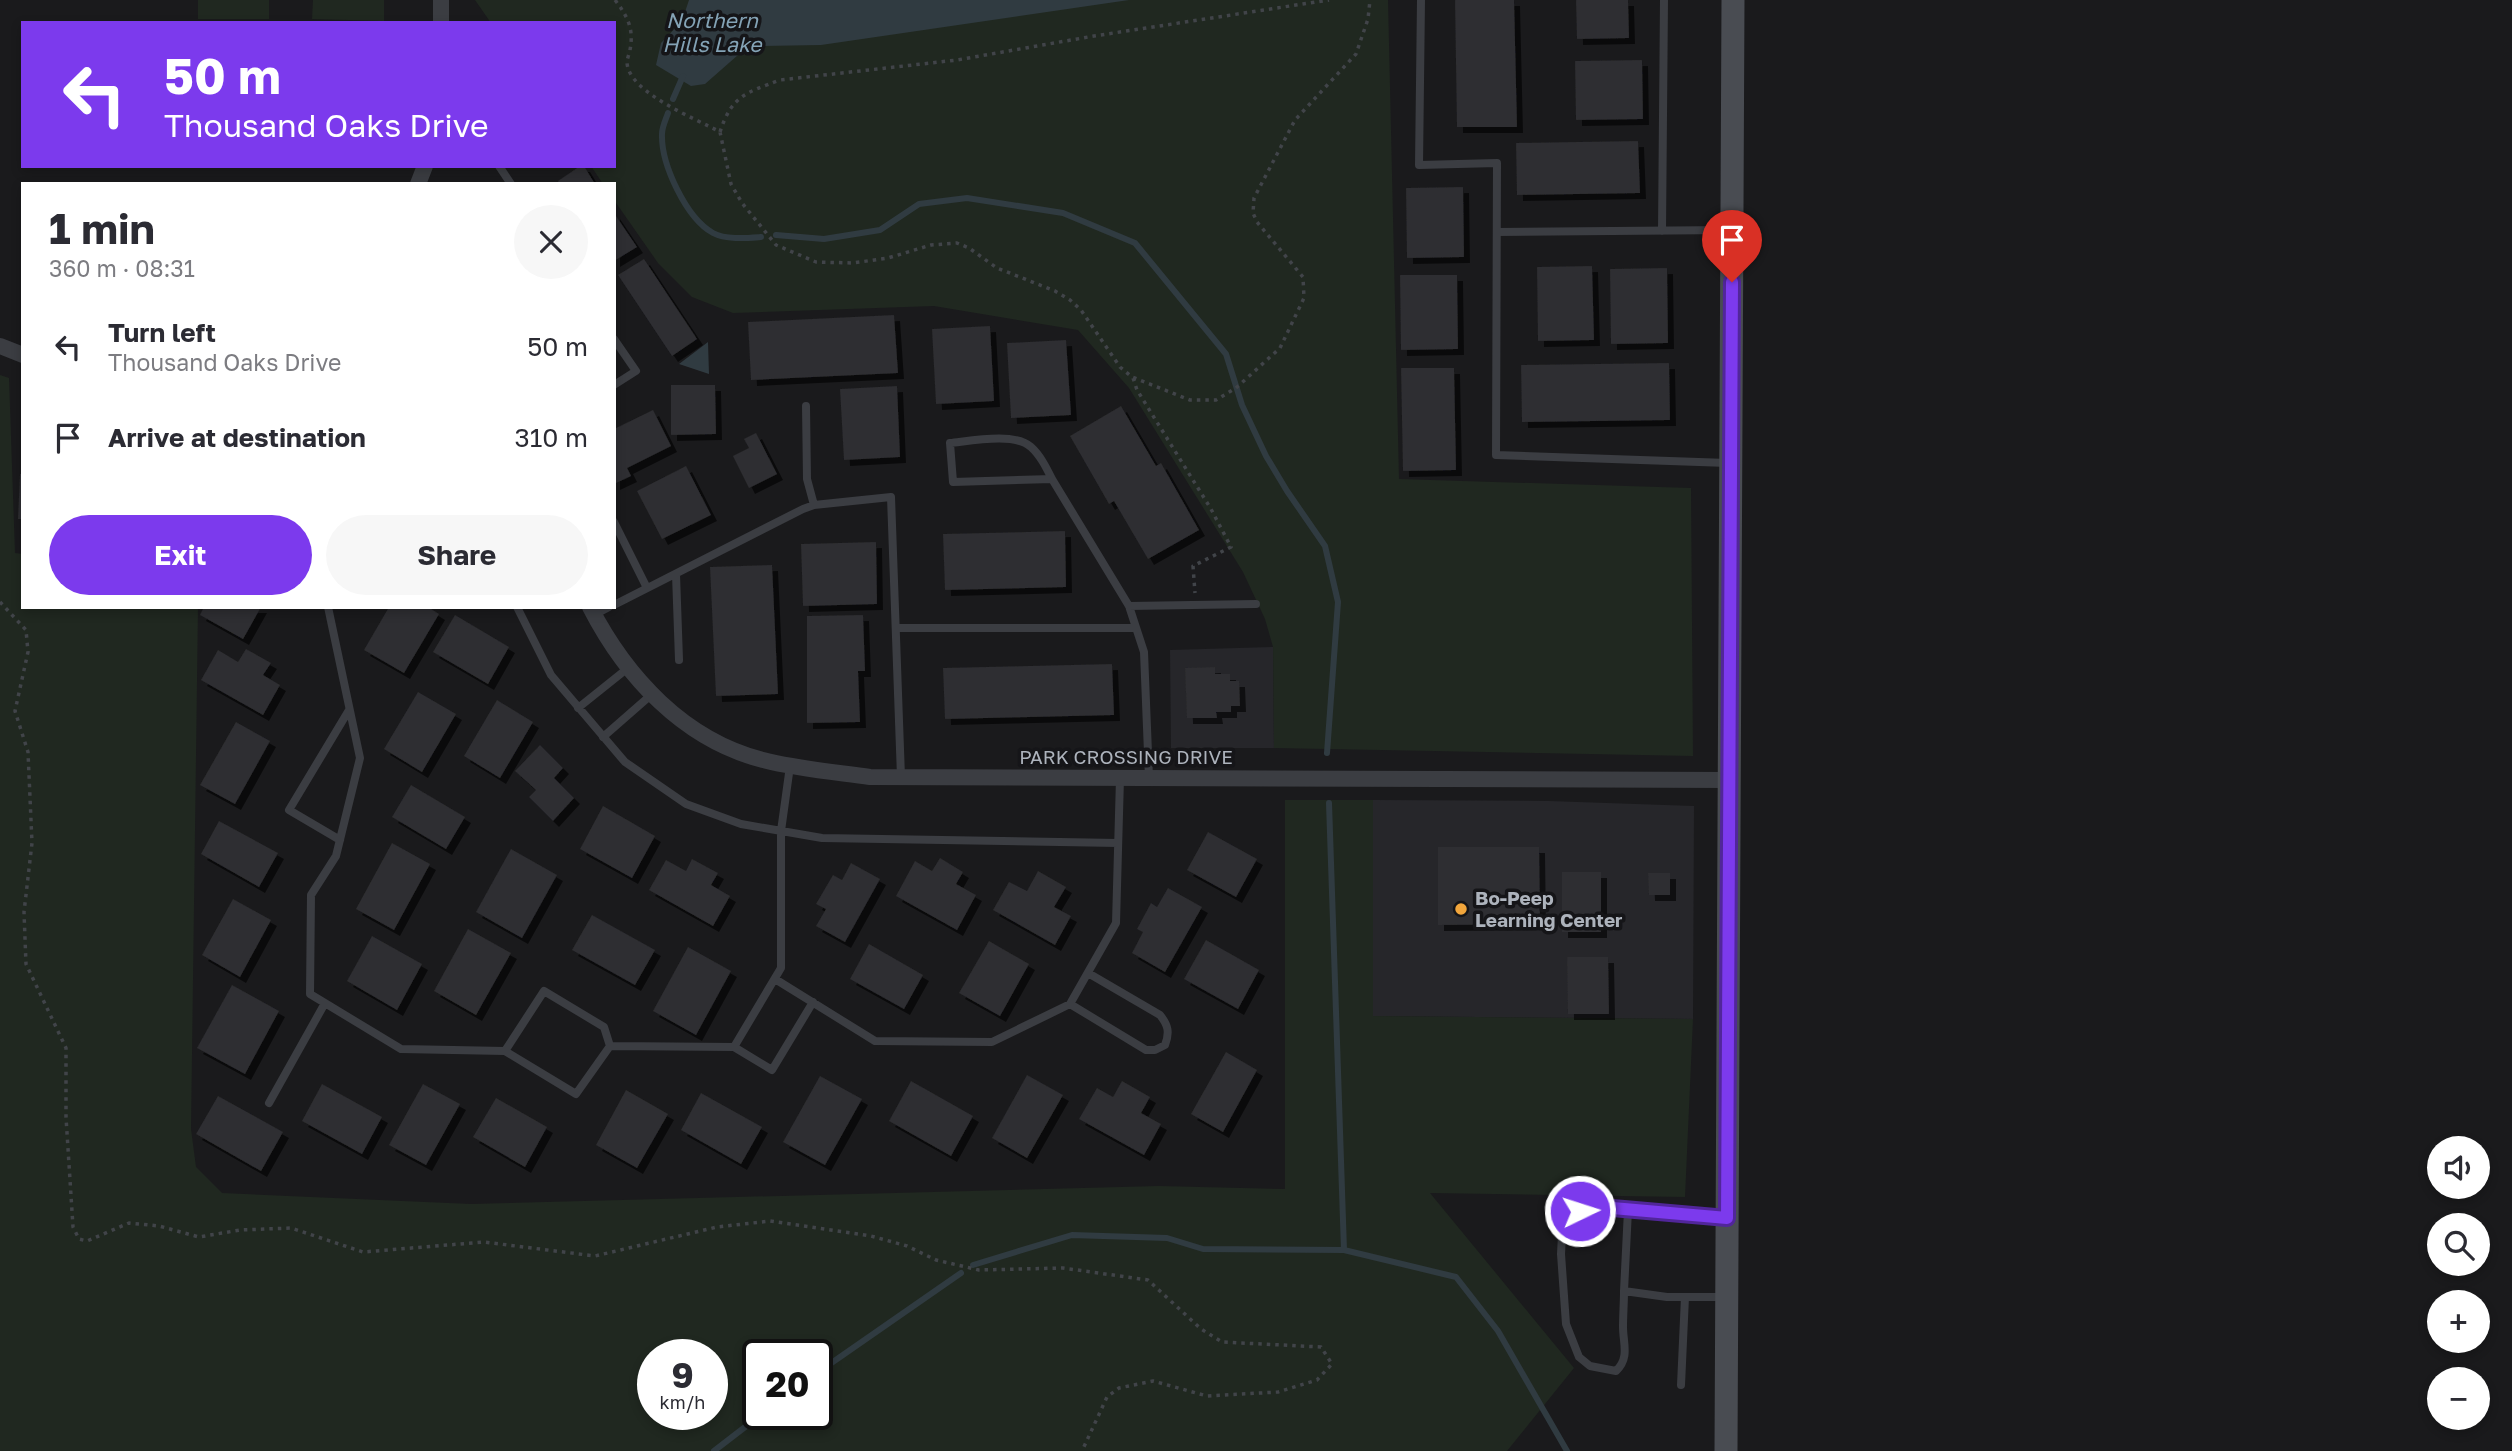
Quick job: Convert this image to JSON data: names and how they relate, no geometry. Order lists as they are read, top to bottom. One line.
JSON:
{"streets":{"street":["PARK CROSSING DRIVE"]},"water":["Northern Hills Lake"],"places":["Bo-Peep Learning Center"],"page":{"turn":["50 m","Thousand Oaks Drive"],"heading":["1 min","360 m · 08:31"],"list":[{"name":"Turn left","note":"Thousand Oaks Drive","value":"50 m"},{"name":"Arrive at destination","value":"310 m"}],"buttons":["Exit","Share"],"map_buttons":["+","−"],"speed":"9 km/h","limit":"20"}}
